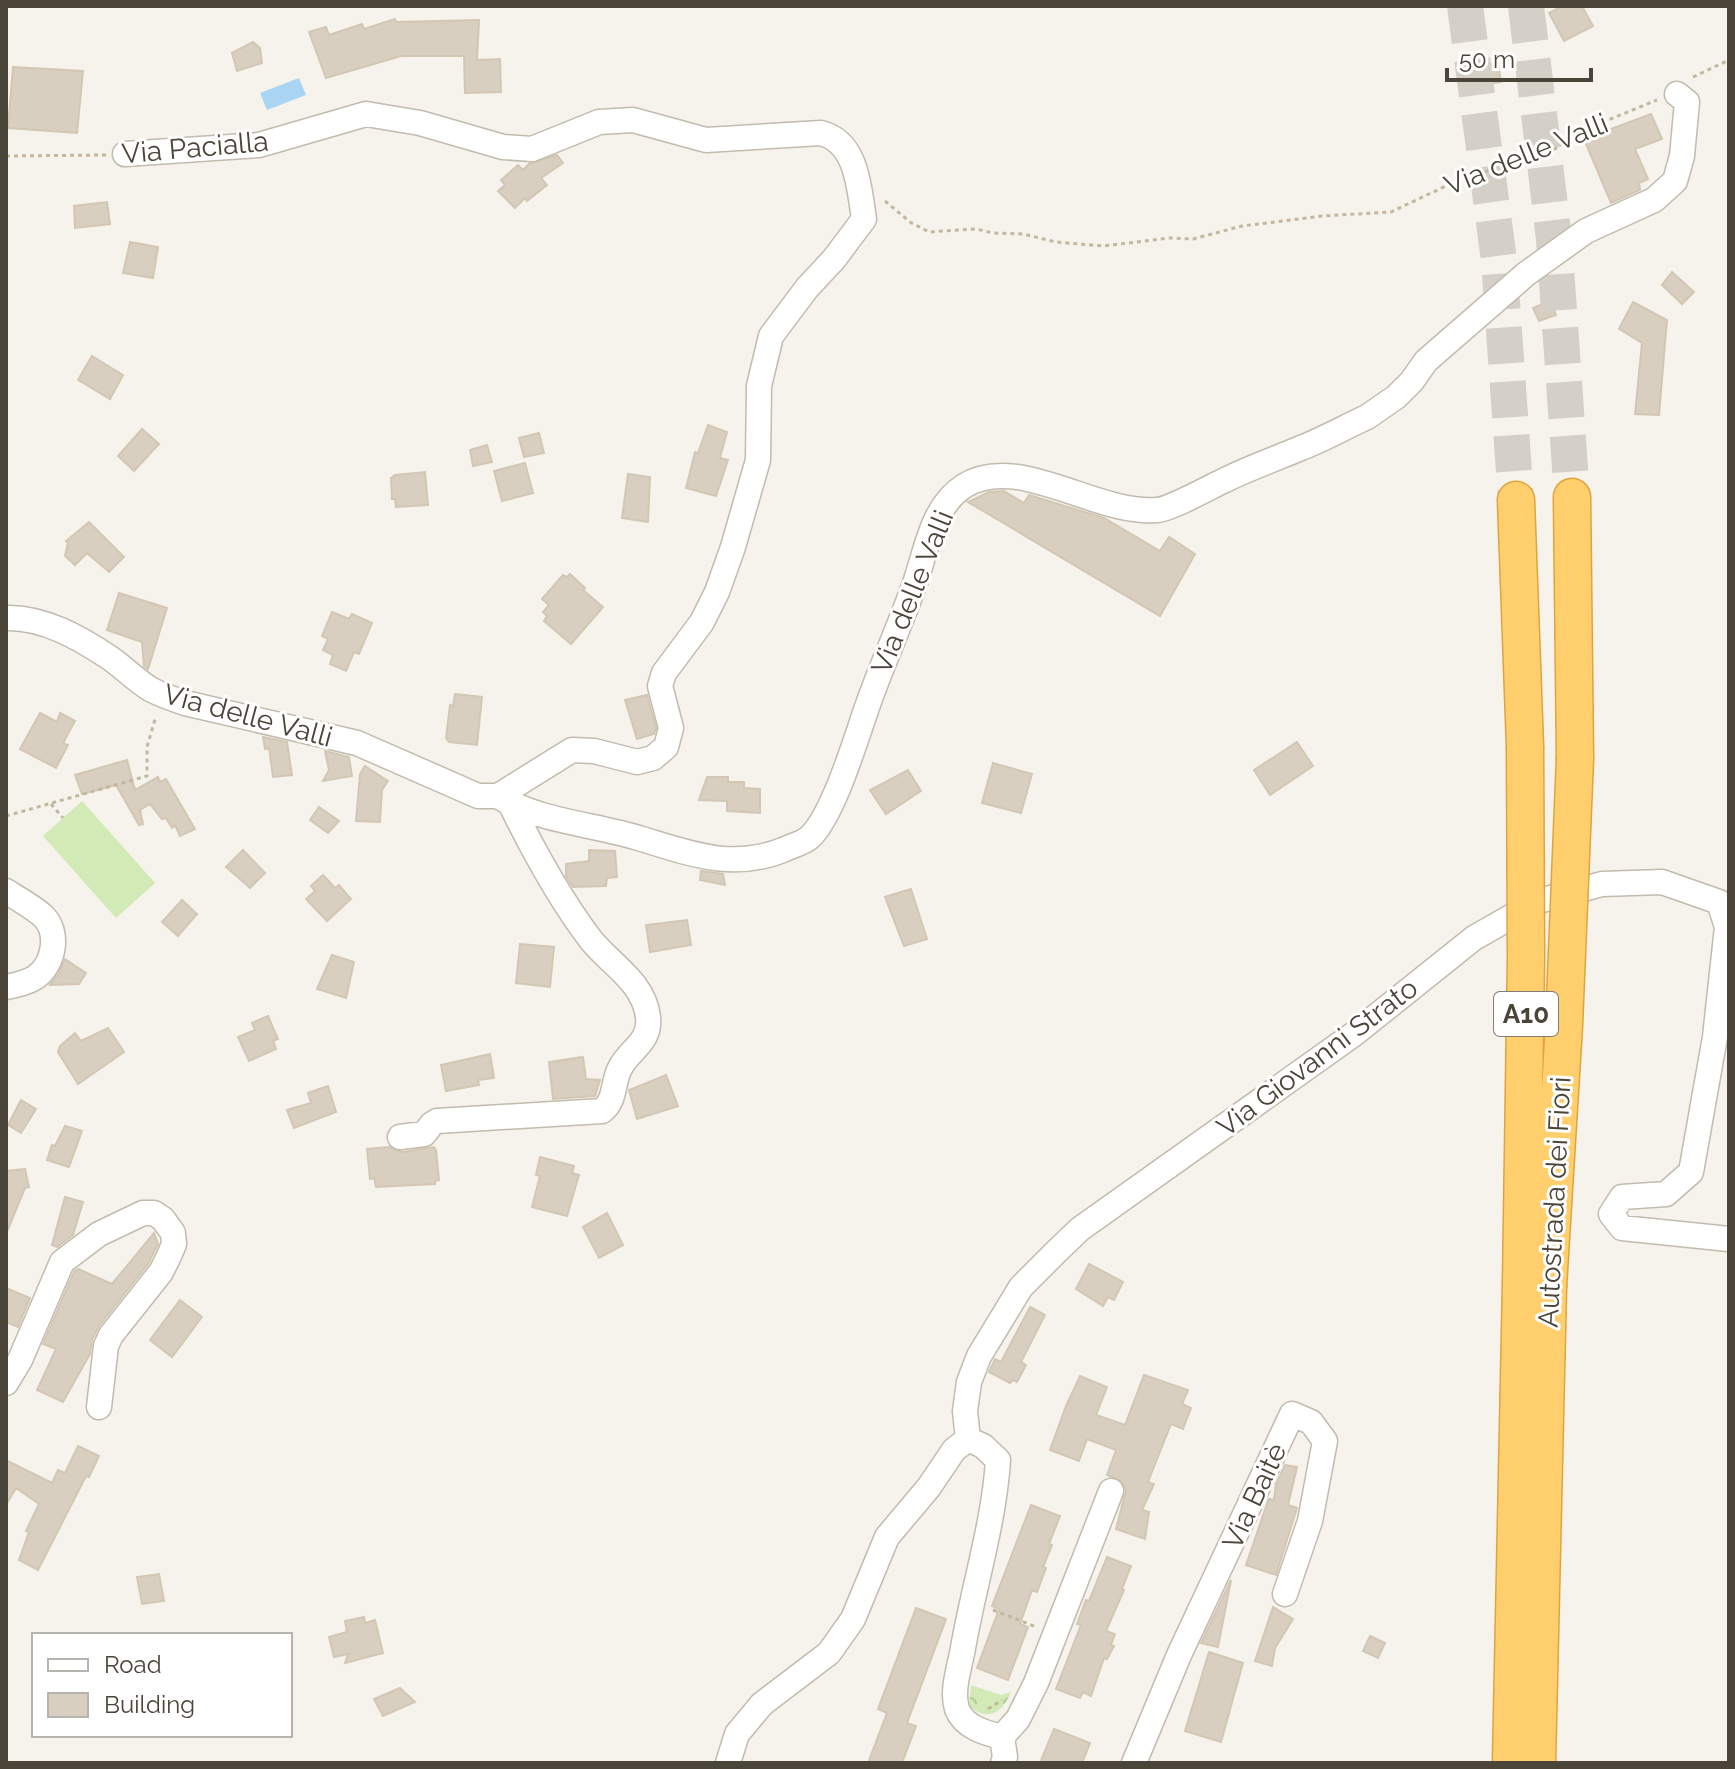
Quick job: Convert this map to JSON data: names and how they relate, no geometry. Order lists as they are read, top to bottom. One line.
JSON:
{"streets":{"highway":["A10","Autostrada dei Fiori"],"street":["Via Pacialla","Via delle Valli","Via Giovanni Strato","Via Baitè"]},"crossings":[["Via Pacialla","Via delle Valli"]],"legend":["Road","Building"],"scale_bar":"50 m"}
